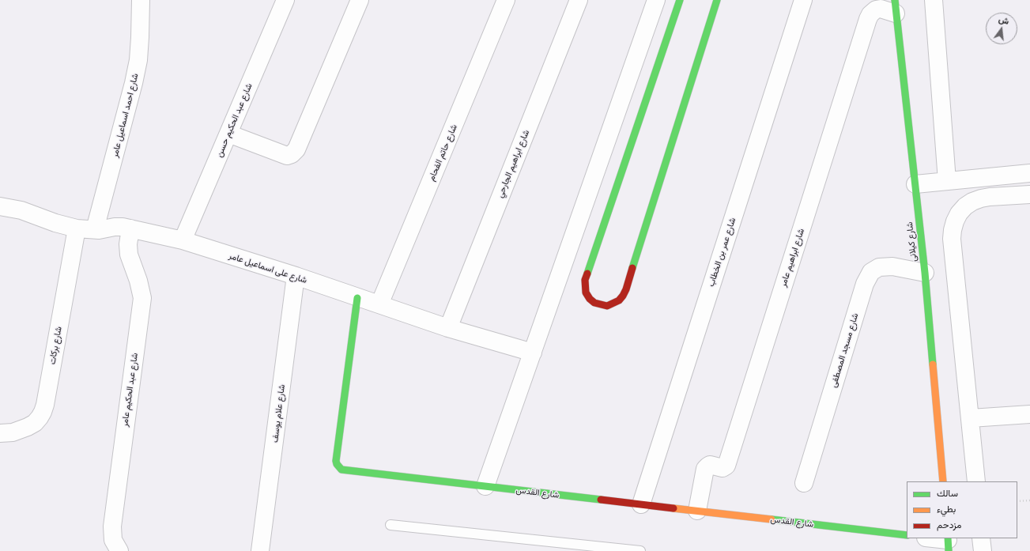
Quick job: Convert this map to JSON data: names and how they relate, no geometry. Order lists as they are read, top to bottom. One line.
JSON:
{"streets":{"street":["شارع احمد اسماعيل عامر","شارع عبد الحكيم حسن","شارع حاتم الفحام","شارع ابراهيم الجارحي","شارع كيلانى","شارع عمر بن الخطاب","شارع ابراهيم عامر","شارع على اسماعيل عامر","شارع بركات","شارع مسجد المصطفى","شارع عبد الحكيم عامر","شارع علام يوسف","شارع القدس"]},"crossings":[["شارع احمد اسماعيل عامر","شارع على اسماعيل عامر"],["شارع عبد الحكيم حسن","شارع على اسماعيل عامر"],["شارع حاتم الفحام","شارع على اسماعيل عامر"],["شارع ابراهيم الجارحي","شارع على اسماعيل عامر"],["شارع كيلانى","شارع ابراهيم عامر"],["شارع كيلانى","شارع مسجد المصطفى"],["شارع عمر بن الخطاب","شارع القدس"],["شارع ابراهيم عامر","شارع القدس"],["شارع على اسماعيل عامر","شارع بركات"],["شارع على اسماعيل عامر","شارع عبد الحكيم عامر"],["شارع على اسماعيل عامر","شارع علام يوسف"],["شارع على اسماعيل عامر","شارع القدس"]],"legend":["سالك","بطيء","مزدحم"],"north":"top"}
